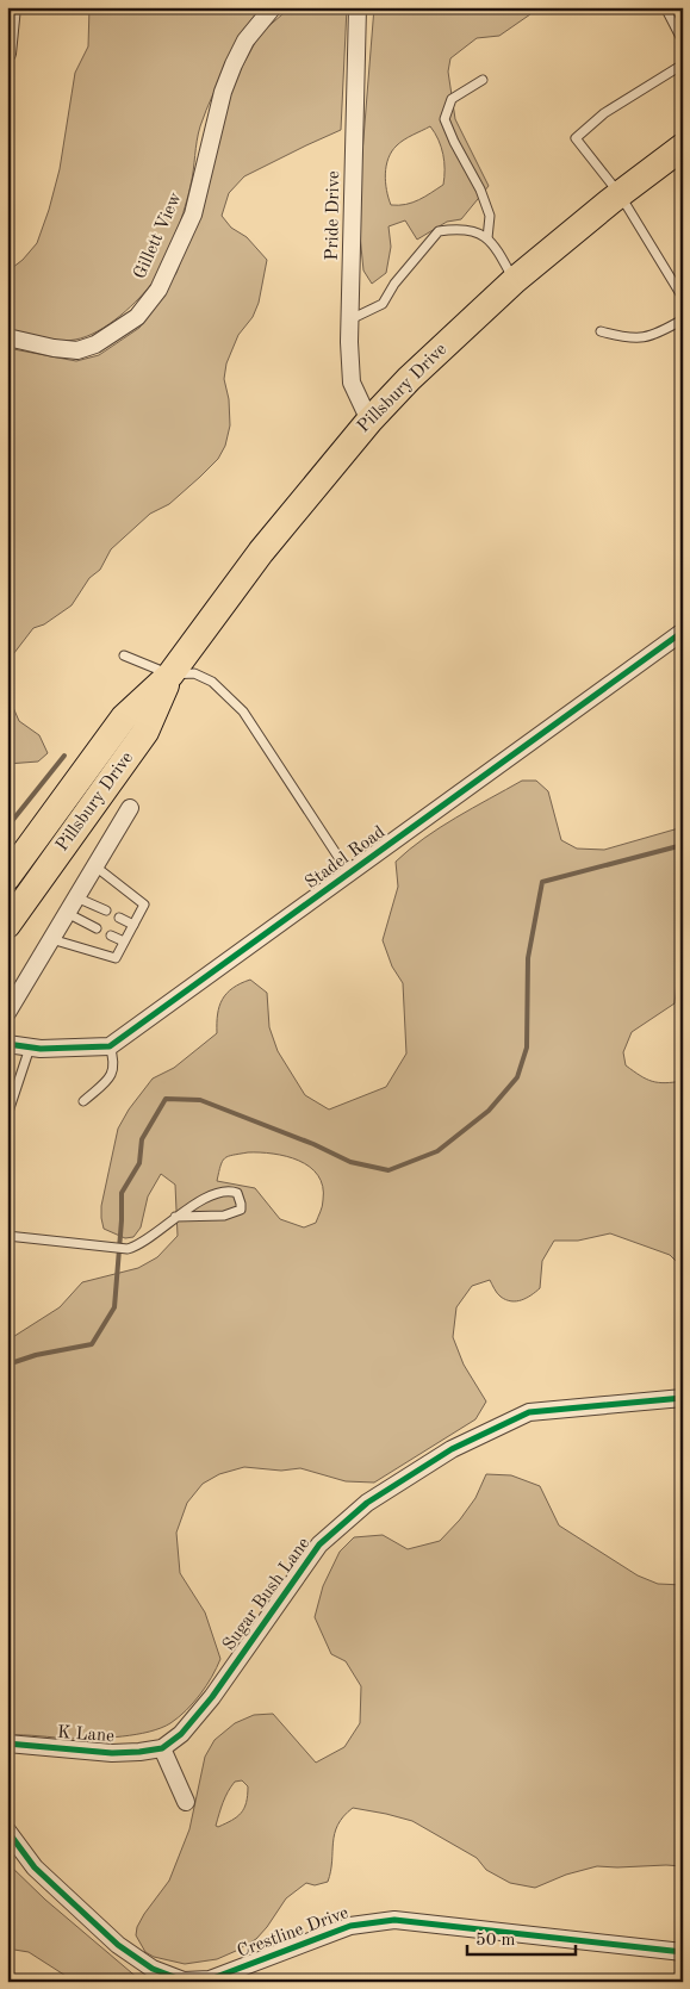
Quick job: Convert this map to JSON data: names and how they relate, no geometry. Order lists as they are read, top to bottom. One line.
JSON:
{"streets":{"highway":["Pillsbury Drive"],"street":["Pride Drive","Gillett View","Stadel Road","Sugar Bush Lane","K Lane","Crestline Drive"]},"crossings":[["Pride Drive","Pillsbury Drive"],["Sugar Bush Lane","K Lane"]],"scale_bar":"50 m"}
